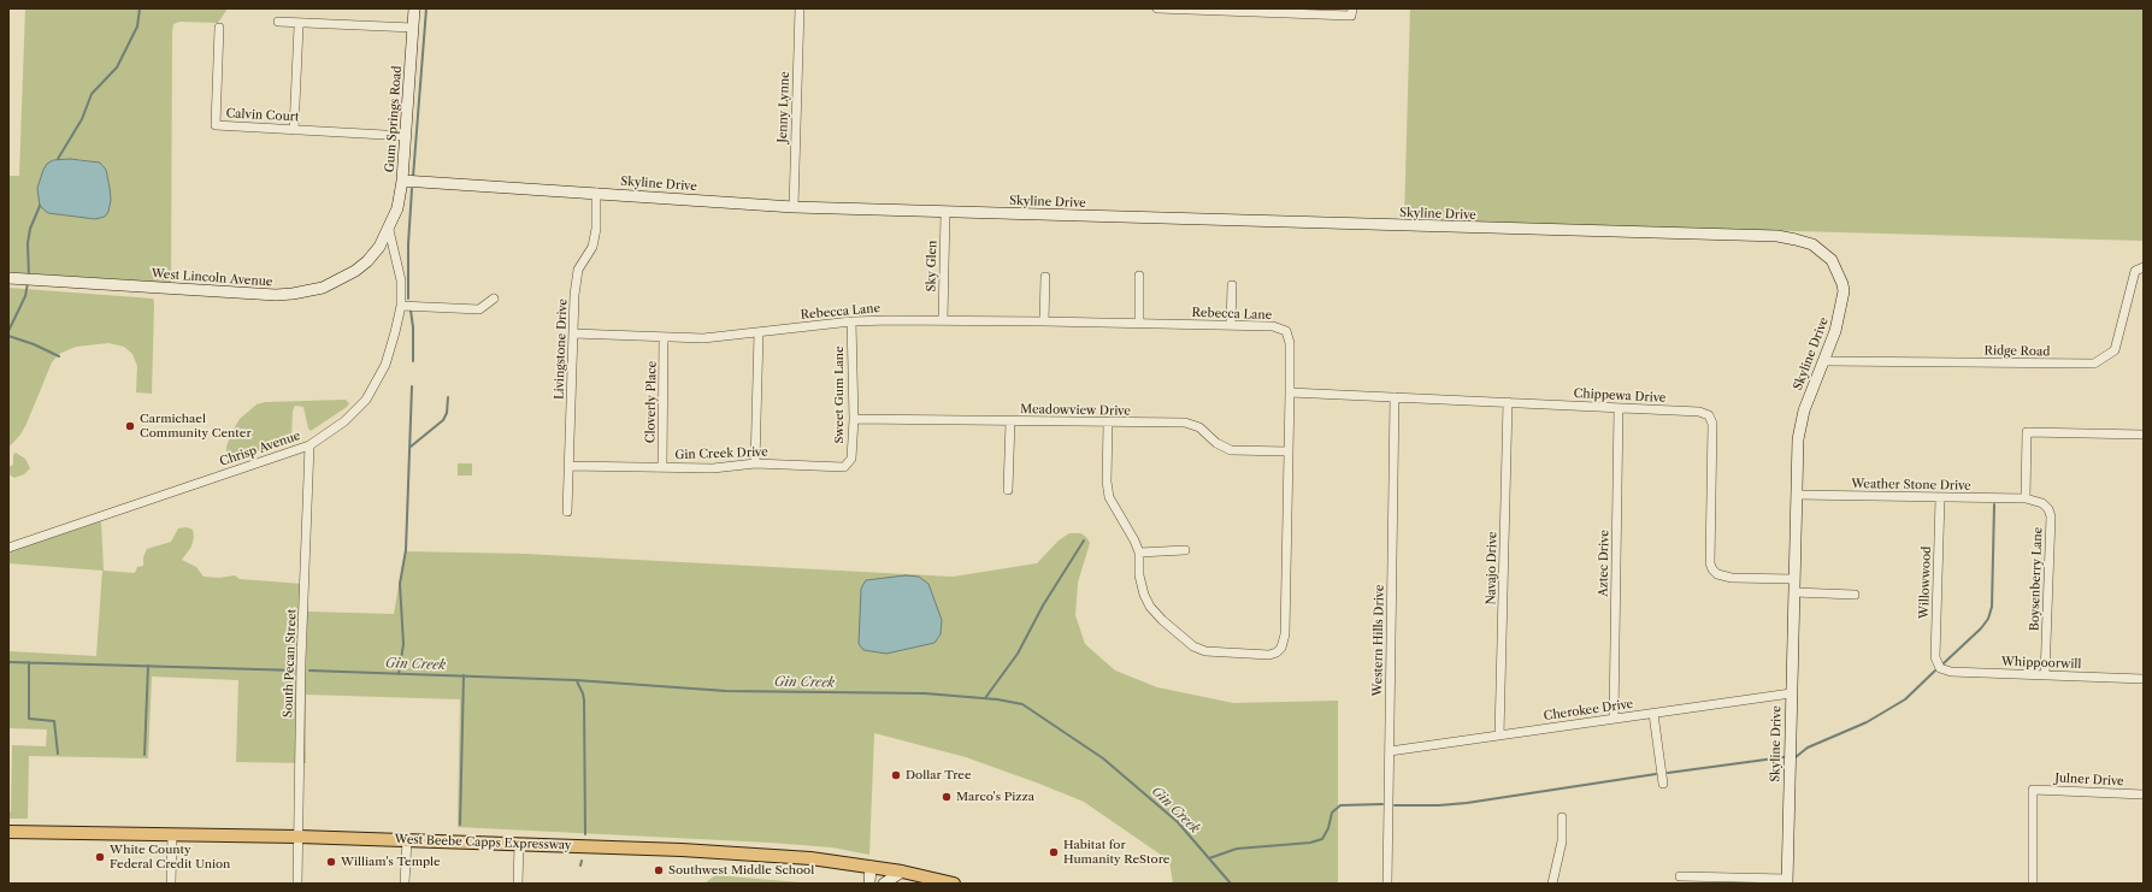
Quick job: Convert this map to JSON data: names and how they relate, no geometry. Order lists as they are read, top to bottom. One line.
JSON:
{"streets":{"main road":["West Beebe Capps Expressway"],"street":["Jenny Lynne","Calvin Court","Gum Springs Road","Skyline Drive","Sky Glen","West Lincoln Avenue","Rebecca Lane","Livingstone Drive","Ridge Road","Sweet Gum Lane","Chippewa Drive","Cloverly Place","Meadowview Drive","Chrisp Avenue","Gin Creek Drive","Weather Stone Drive","Aztec Drive","Navajo Drive","Boysenberry Lane","Willowwood","Western Hills Drive","South Pecan Street","Whippoorwill","Cherokee Drive","Julner Drive"]},"crossings":[["Jenny Lynne","Skyline Drive"],["Calvin Court","Gum Springs Road"],["Gum Springs Road","Skyline Drive"],["Gum Springs Road","West Lincoln Avenue"],["Gum Springs Road","Chrisp Avenue"],["Skyline Drive","Sky Glen"],["Skyline Drive","Livingstone Drive"],["Skyline Drive","Ridge Road"],["Skyline Drive","Chippewa Drive"],["Skyline Drive","Weather Stone Drive"],["Skyline Drive","Cherokee Drive"],["Sky Glen","Rebecca Lane"],["West Lincoln Avenue","Chrisp Avenue"],["Rebecca Lane","Livingstone Drive"],["Rebecca Lane","Sweet Gum Lane"],["Rebecca Lane","Chippewa Drive"],["Rebecca Lane","Cloverly Place"],["Rebecca Lane","Meadowview Drive"],["Livingstone Drive","Gin Creek Drive"],["Sweet Gum Lane","Meadowview Drive"],["Sweet Gum Lane","Gin Creek Drive"],["Chippewa Drive","Aztec Drive"],["Chippewa Drive","Navajo Drive"],["Chippewa Drive","Western Hills Drive"],["Cloverly Place","Gin Creek Drive"],["Chrisp Avenue","South Pecan Street"],["Weather Stone Drive","Boysenberry Lane"],["Weather Stone Drive","Willowwood"],["Aztec Drive","Cherokee Drive"],["Navajo Drive","Cherokee Drive"],["Boysenberry Lane","Whippoorwill"],["Willowwood","Whippoorwill"],["Western Hills Drive","Cherokee Drive"],["South Pecan Street","West Beebe Capps Expressway"]],"water":["Gin Creek"],"places":["Carmichael Community Center","Dollar Tree","Marco's Pizza","Habitat for Humanity ReStore","White County Federal Credit Union","William's Temple","Southwest Middle School"]}
